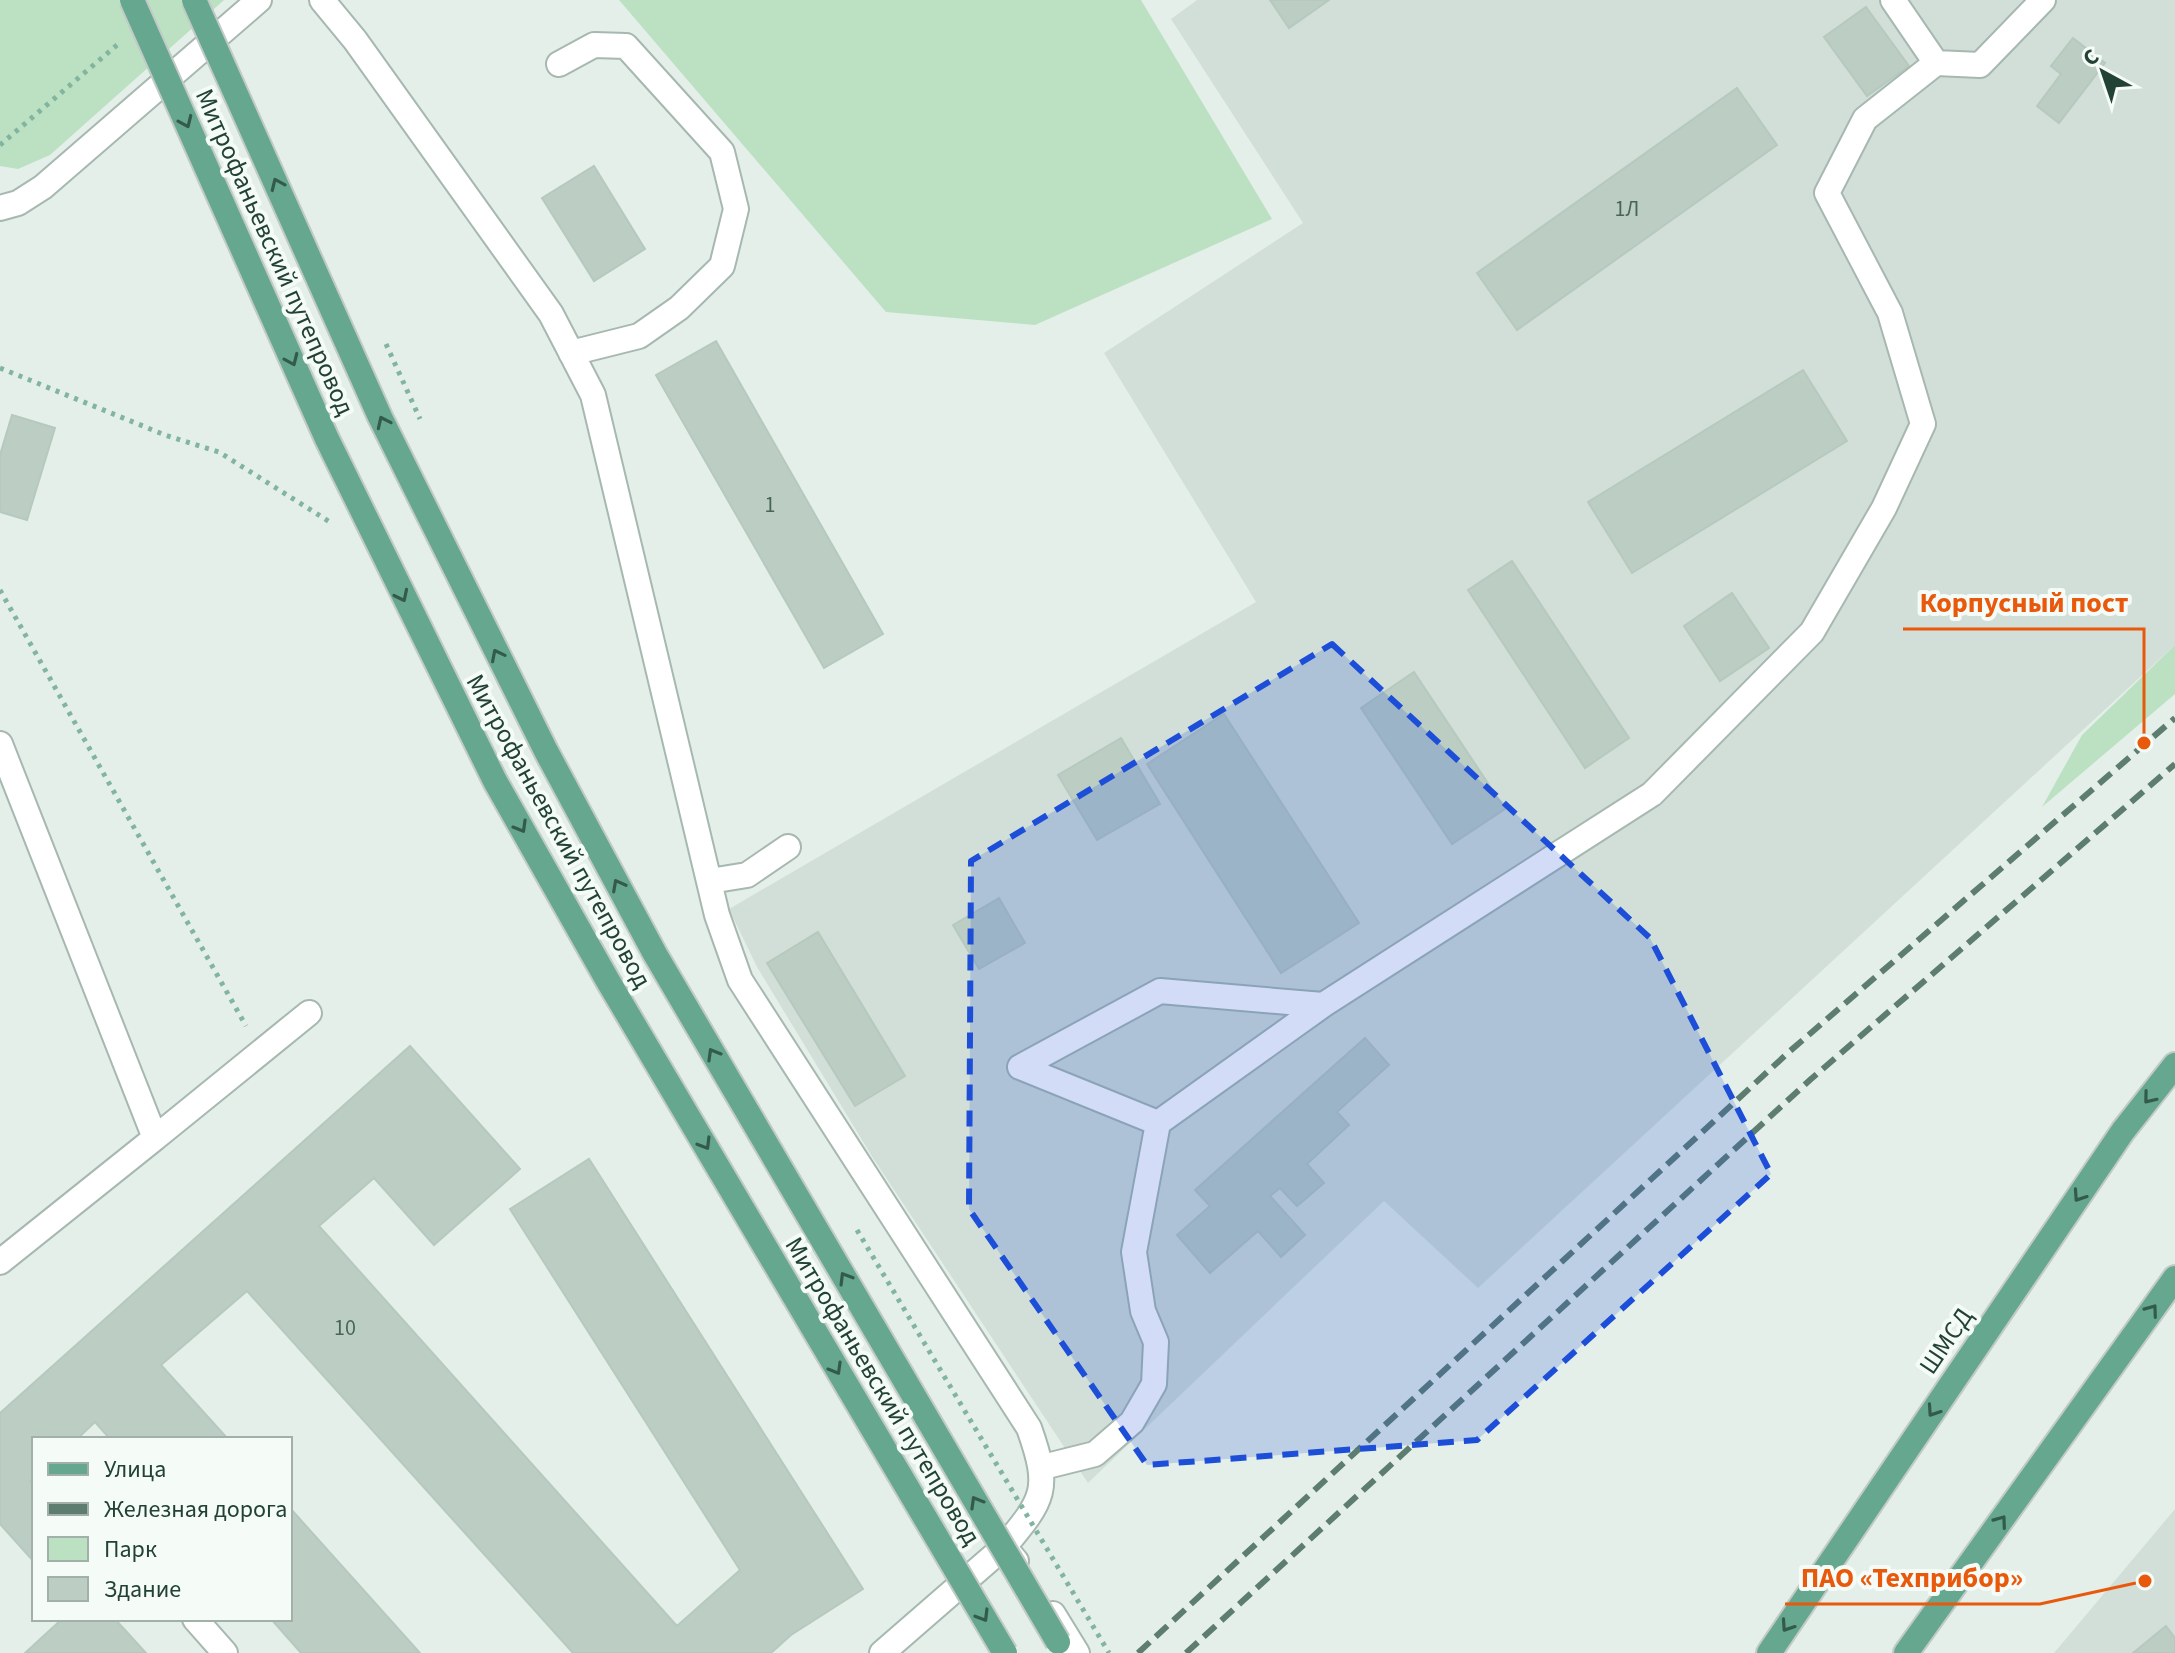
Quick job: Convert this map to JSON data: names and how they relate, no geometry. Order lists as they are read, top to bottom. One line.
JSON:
{"streets":{"main road":["Митрофаньевский путепровод","ШМСД"]},"places":["Корпусный пост","ПАО «Техприбор»"],"house_numbers":["1Л","1","10"],"legend":["Улица","Железная дорога","Парк","Здание"],"north":"top left"}
